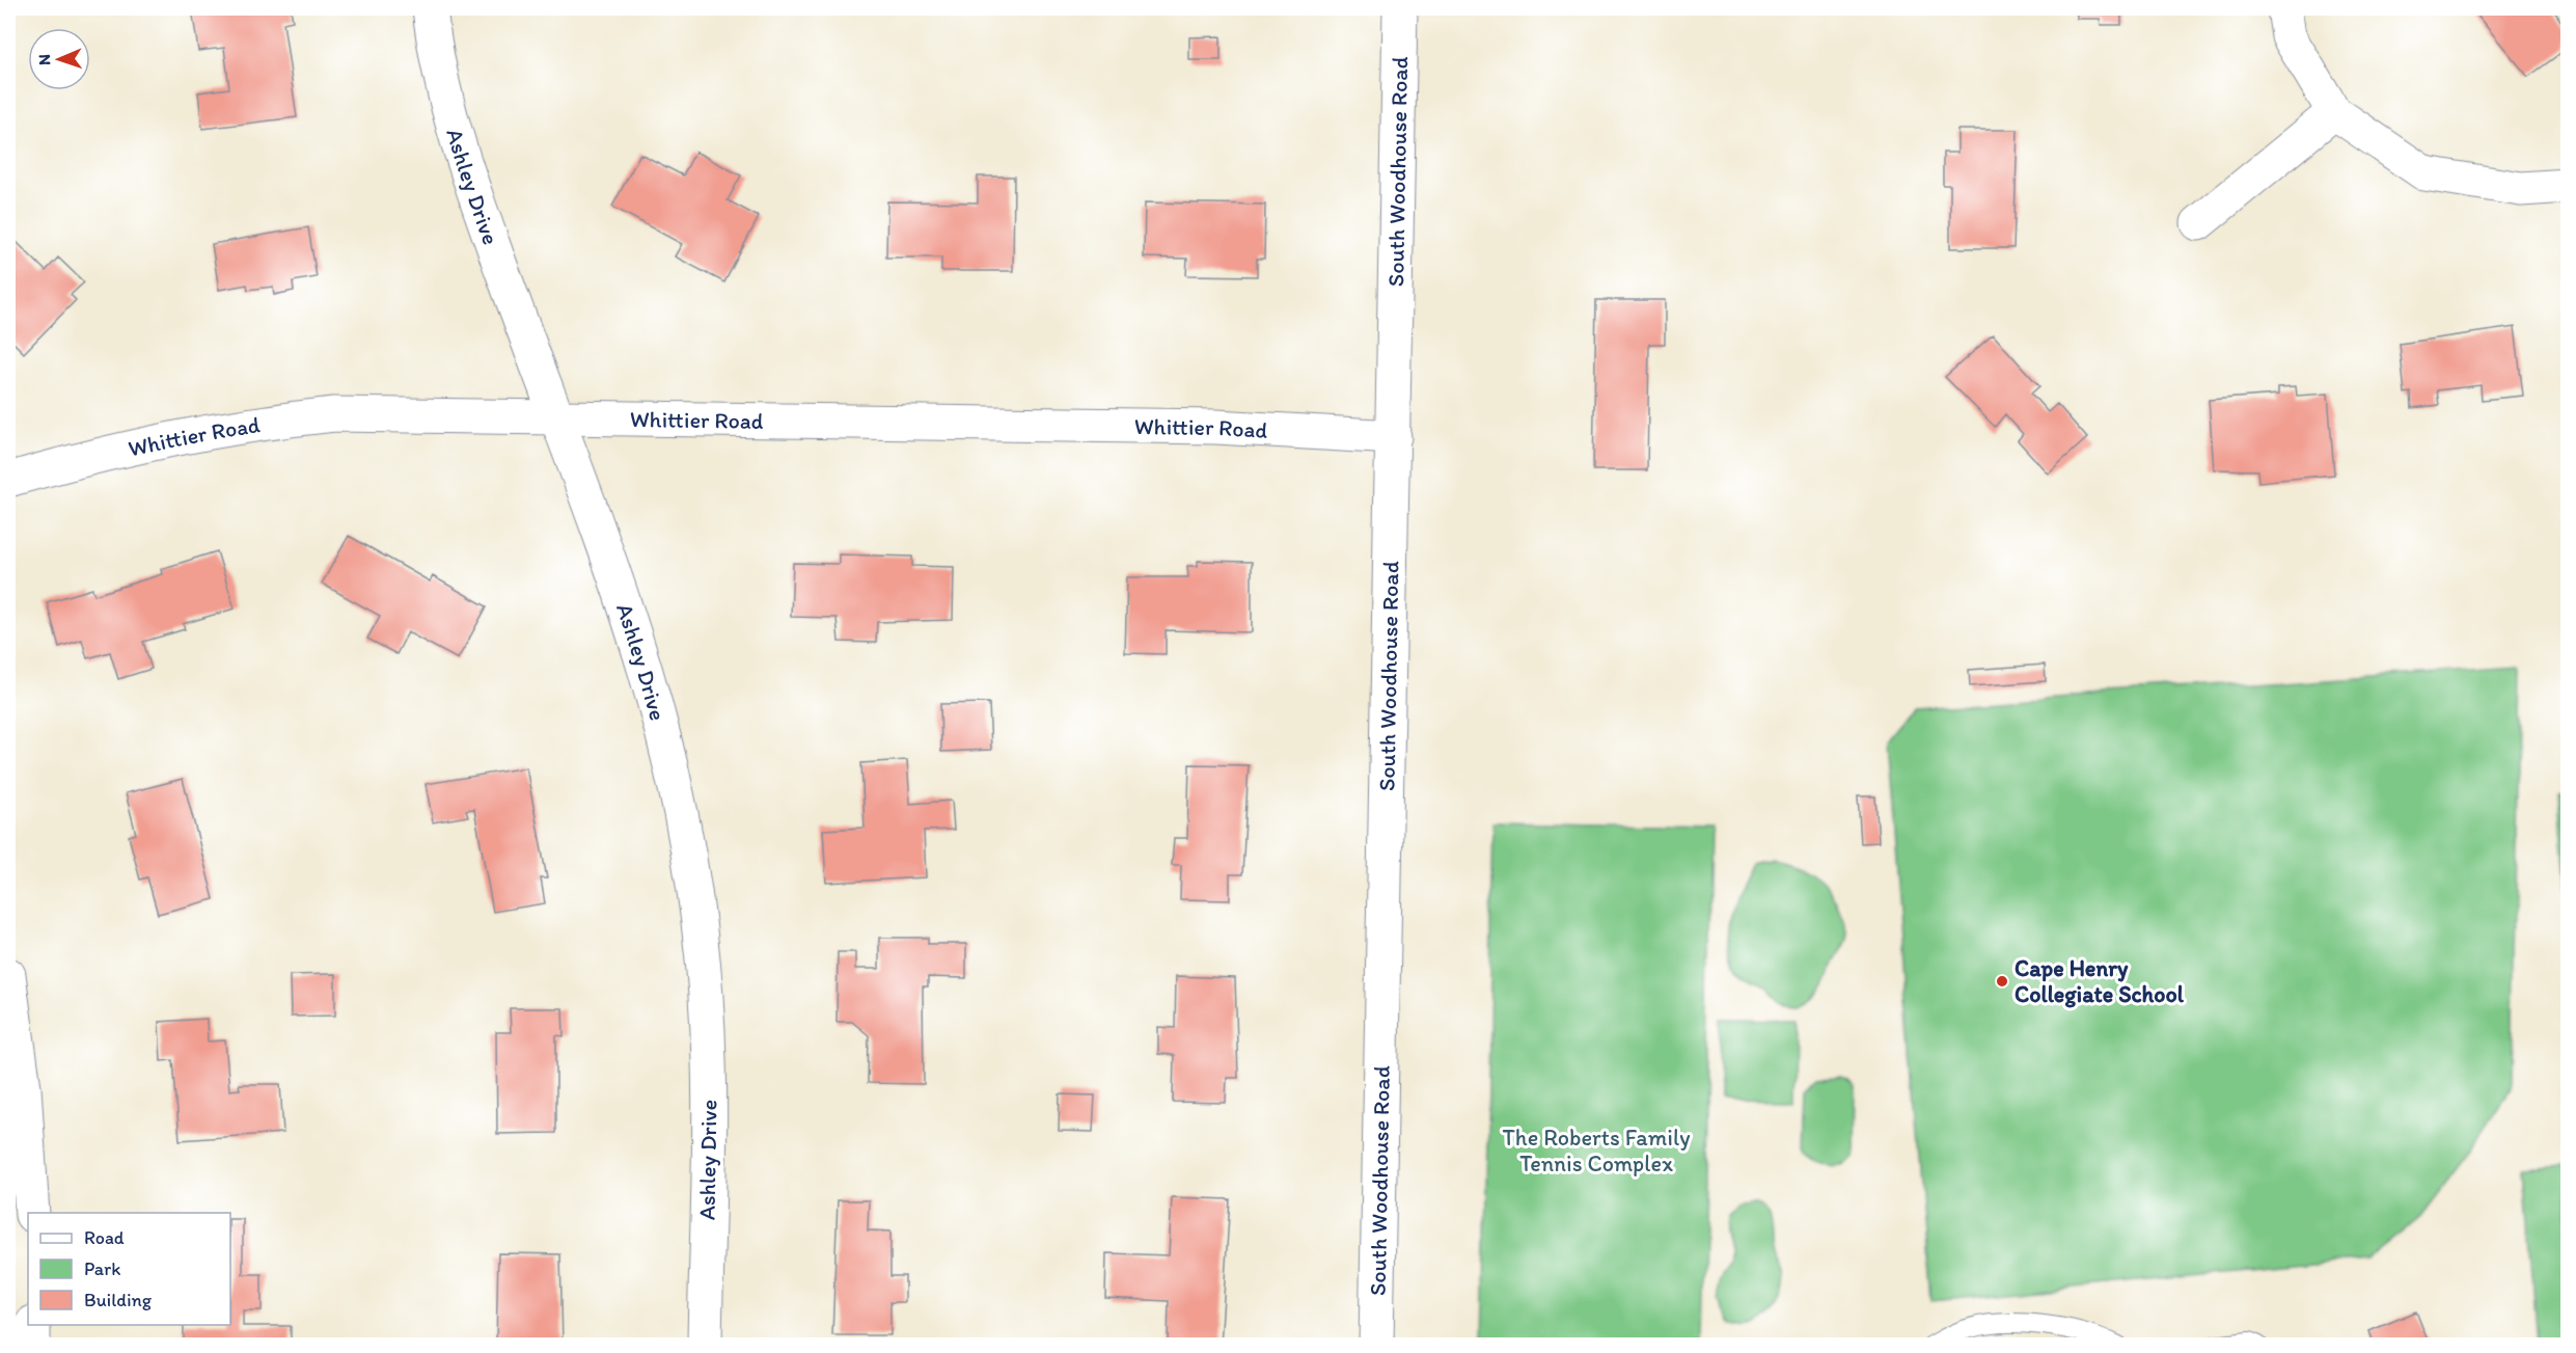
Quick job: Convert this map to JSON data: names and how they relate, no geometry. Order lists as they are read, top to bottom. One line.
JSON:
{"streets":{"street":["South Woodhouse Road","Ashley Drive","Whittier Road"]},"crossings":[["South Woodhouse Road","Whittier Road"],["Ashley Drive","Whittier Road"]],"parks":["The Roberts Family Tennis Complex"],"places":["Cape Henry Collegiate School"],"legend":["Road","Park","Building"],"north":"left"}
